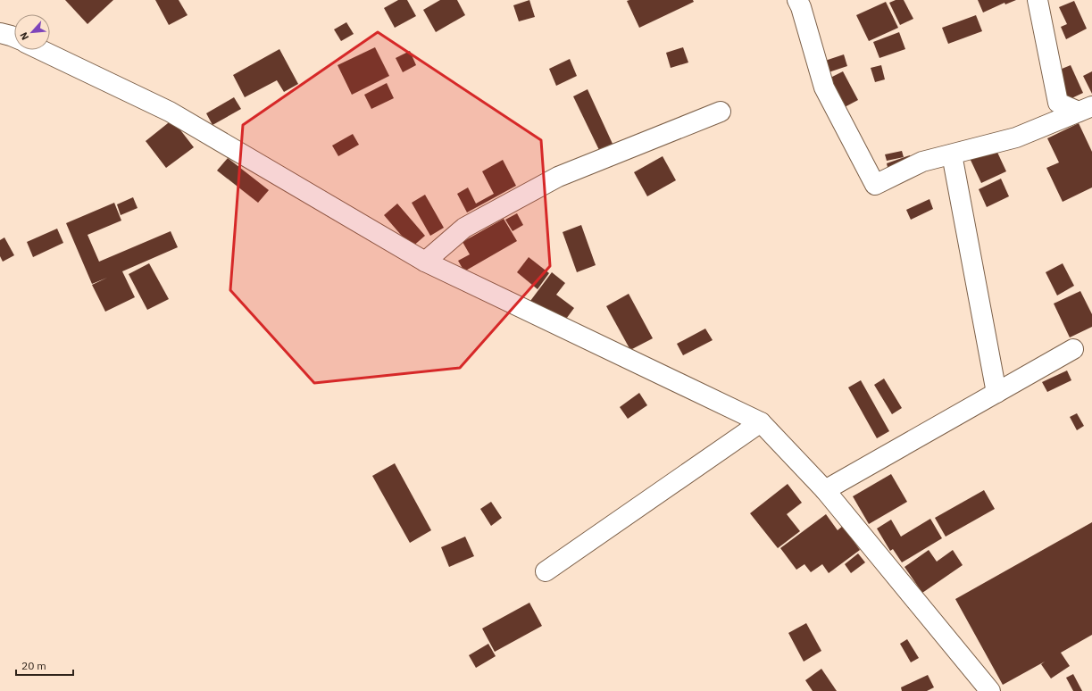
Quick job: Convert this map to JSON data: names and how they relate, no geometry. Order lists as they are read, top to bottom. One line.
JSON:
{"scale_bar":"20 m","north":"bottom left"}
